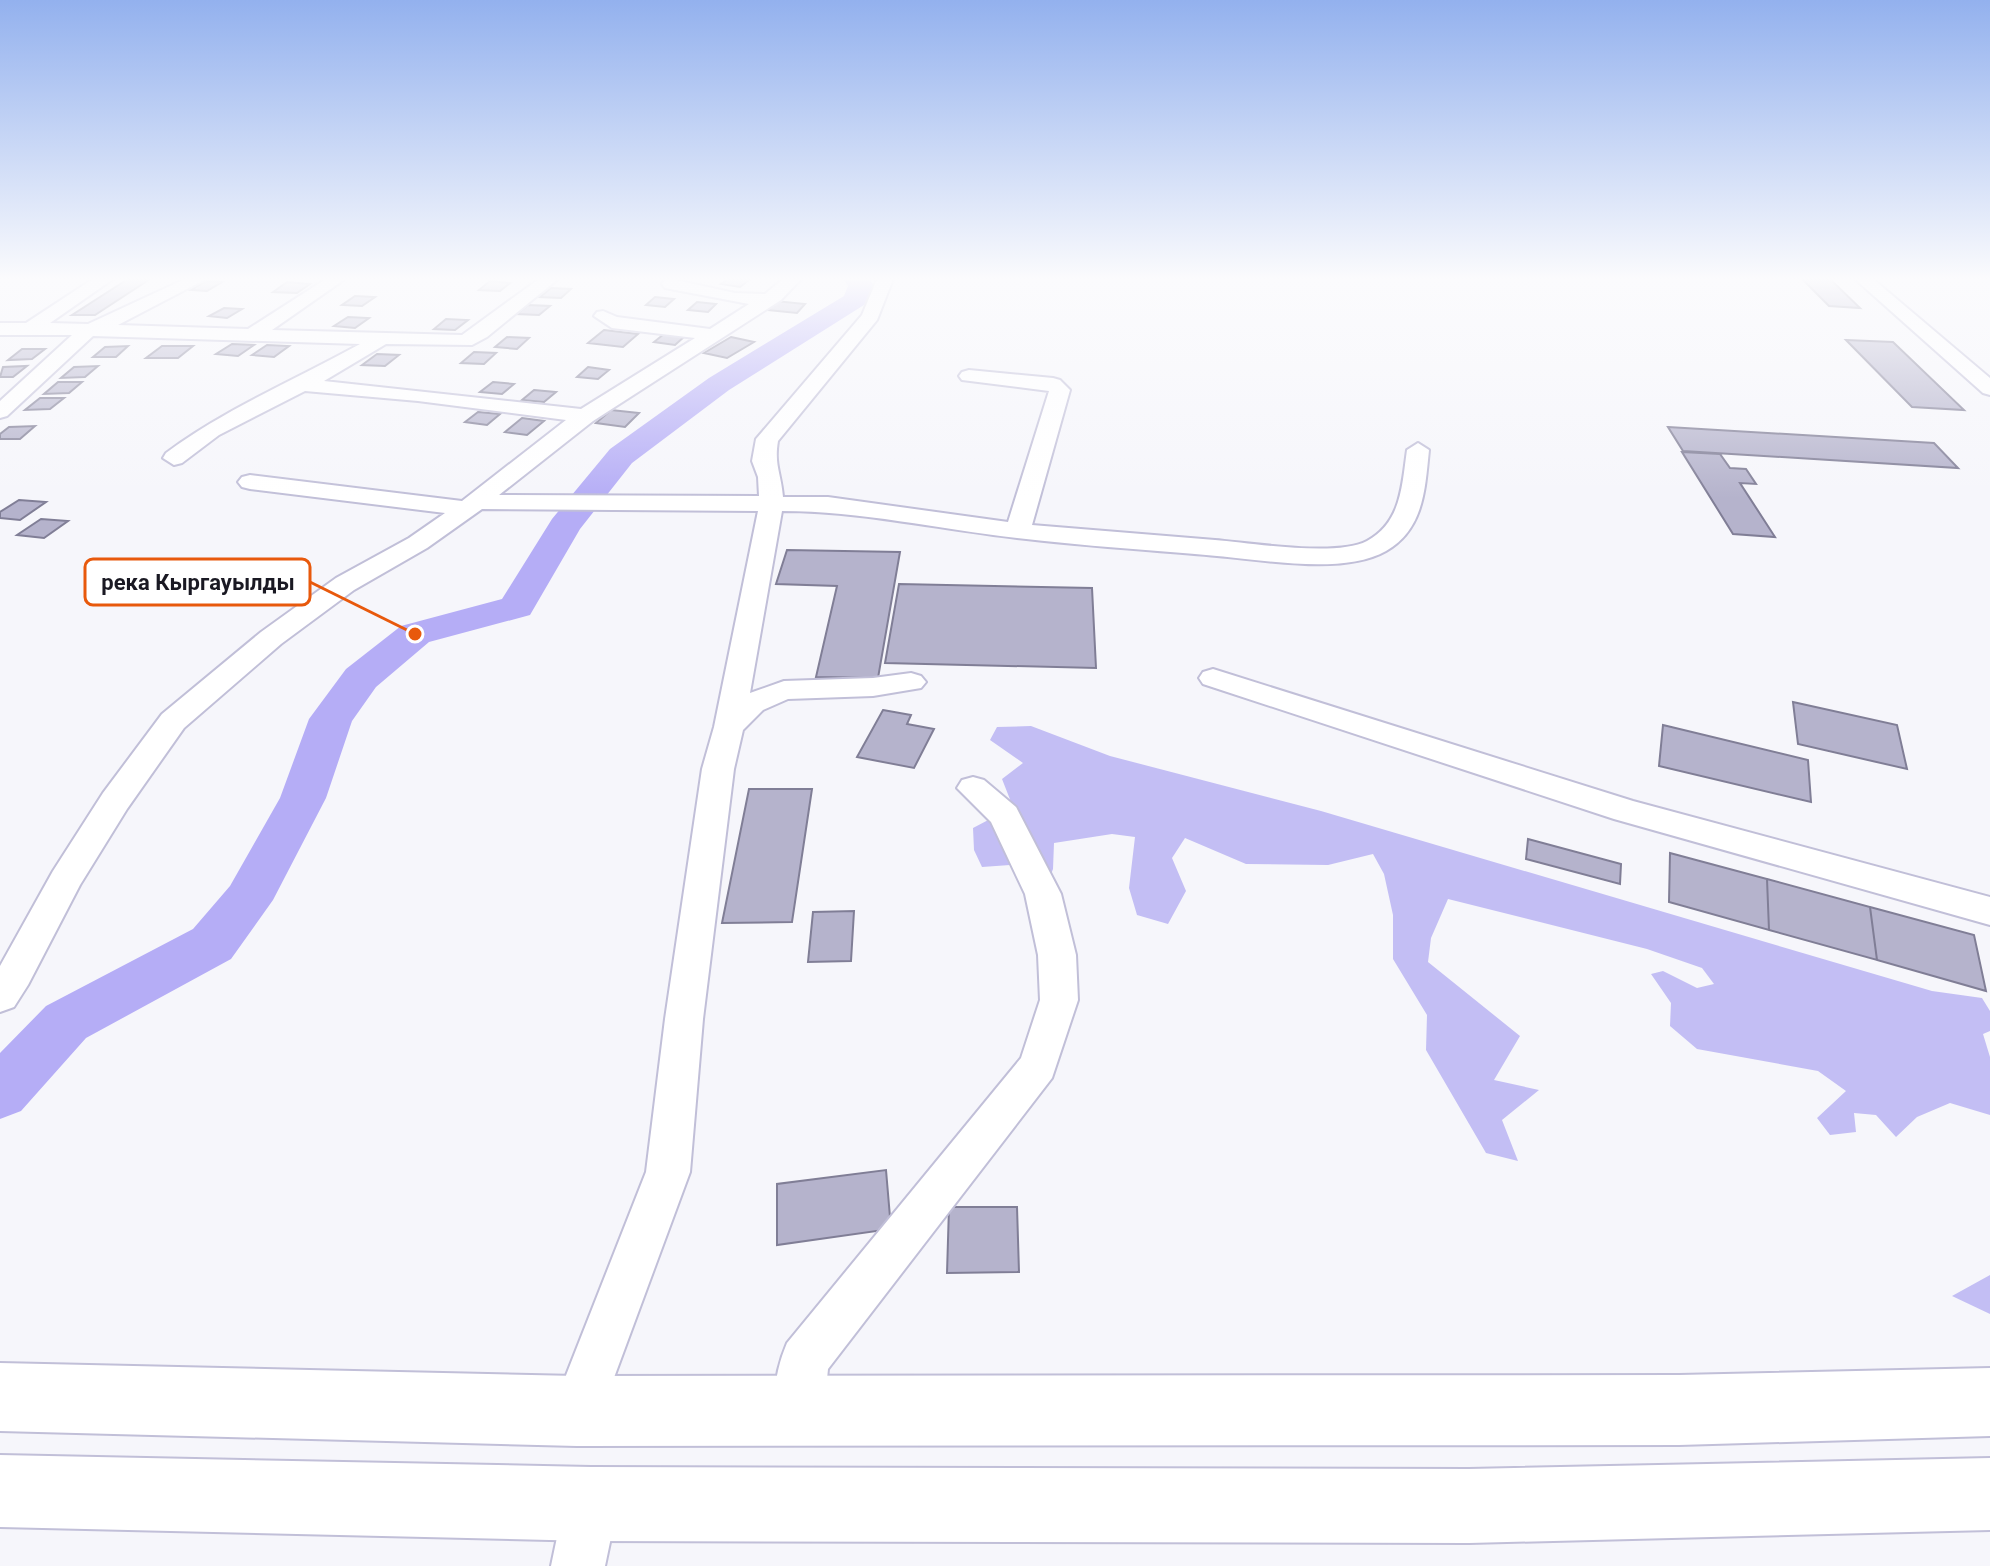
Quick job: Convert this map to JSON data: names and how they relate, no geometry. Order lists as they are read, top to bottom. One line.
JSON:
{"places":["река Кыргауылды"]}
